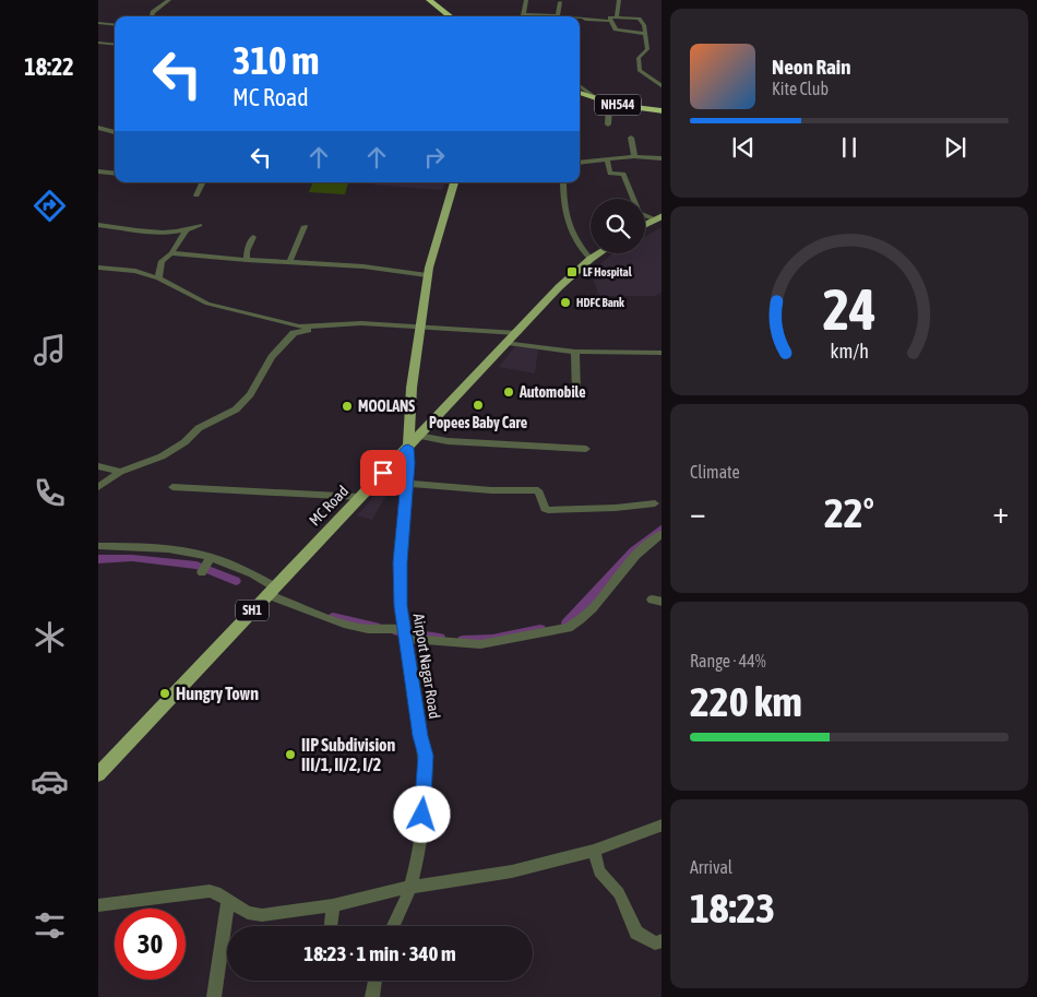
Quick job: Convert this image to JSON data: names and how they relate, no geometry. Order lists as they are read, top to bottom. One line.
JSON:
{"streets":{"highway":["NH544"],"main road":["MC Road","SH1"],"street":["Airport Nagar Road"]},"crossings":[["MC Road","Airport Nagar Road"]],"places":{"transit":["LF Hospital"],"other":["HDFC Bank","Automobile","Popees Baby Care","MOOLANS","Hungry Town","IIP Subdivision III/1, II/2, I/2"]},"page":{"tabs":"18:22","turn":["310 m","MC Road"],"song":["Neon Rain","Kite Club"],"tile":["Climate",["Range · 44%","220 km"],["Arrival","18:23"]],"heat":["−","22°","+"],"limit":"30","trip":"18:23 · 1 min · 340 m","gauge":["24","km/h"]}}
